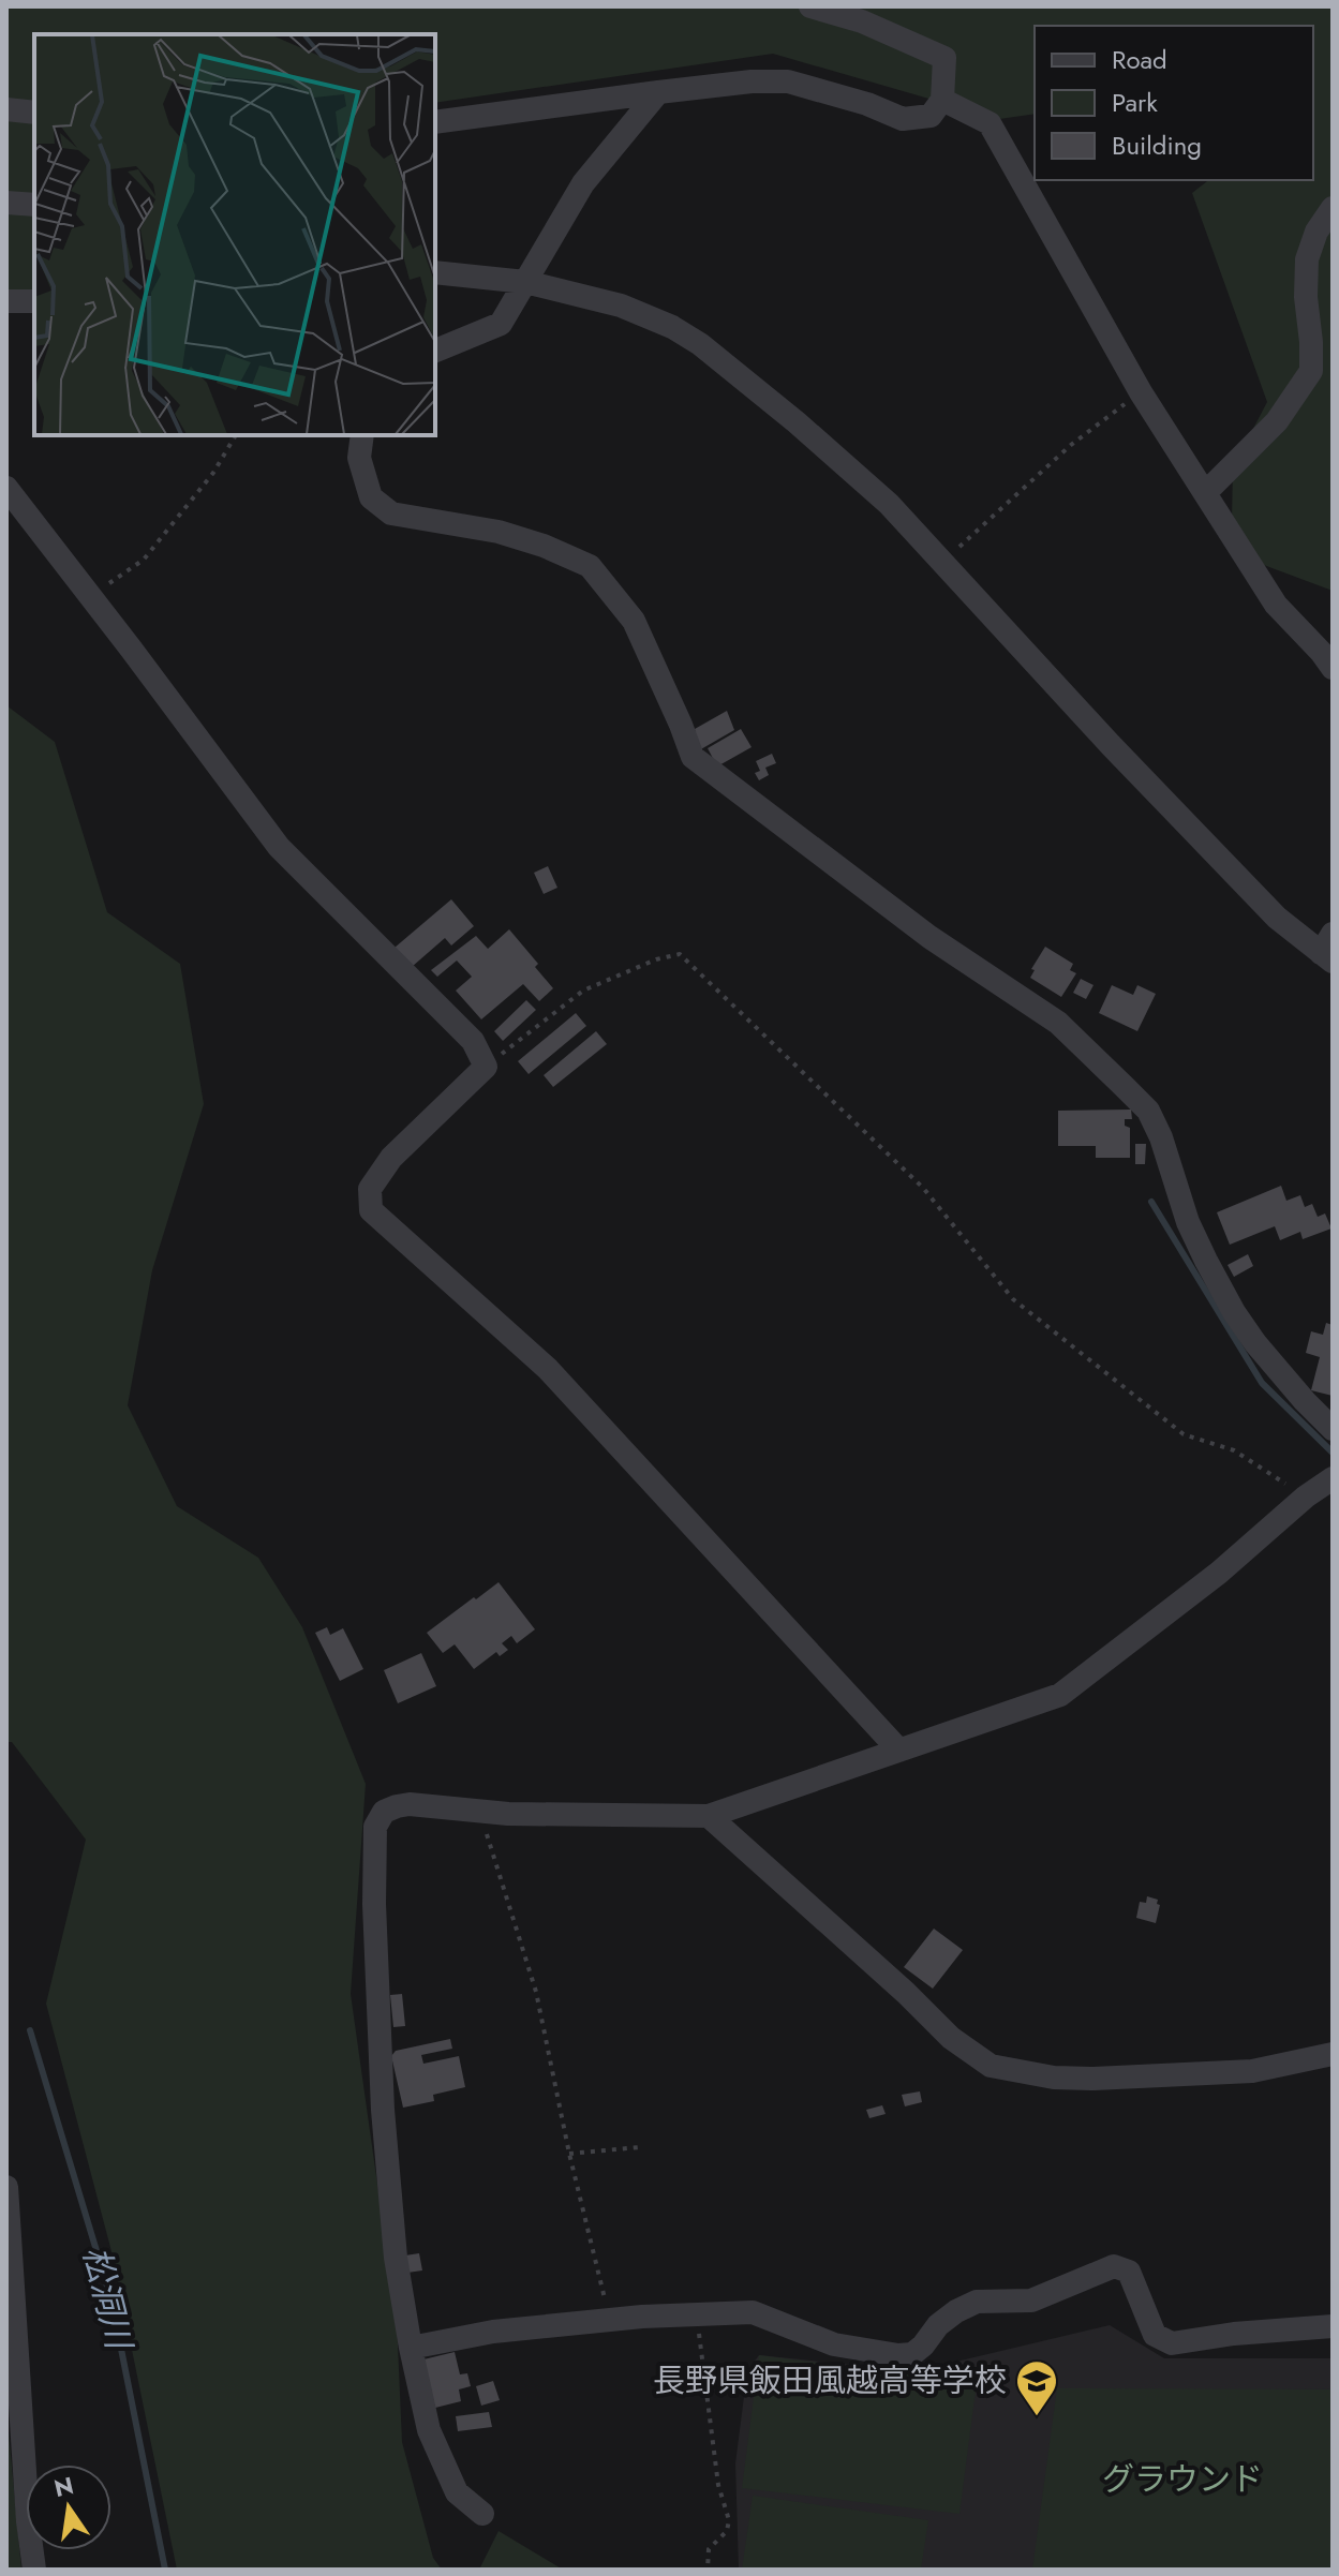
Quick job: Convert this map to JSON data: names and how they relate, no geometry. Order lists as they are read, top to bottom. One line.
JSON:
{"water":["松洞川"],"parks":["グラウンド"],"places":{"school or university":["長野県飯田風越高等学校"]},"legend":["Road","Park","Building"],"north":"top"}
